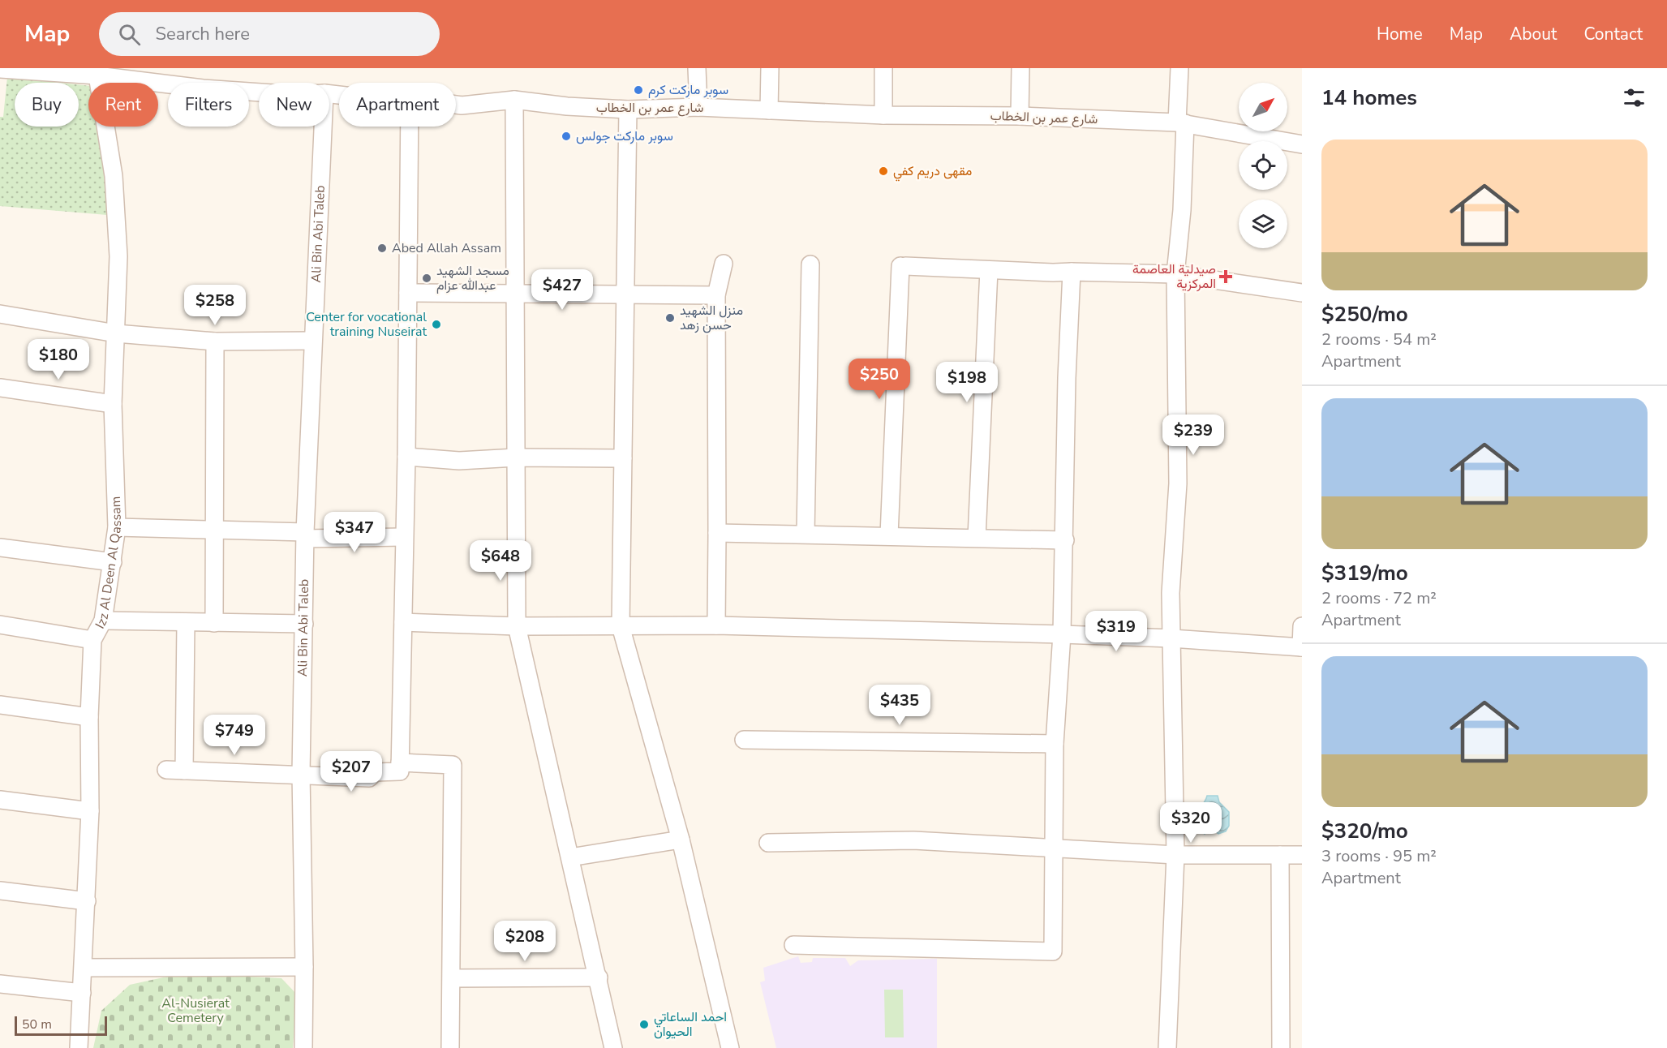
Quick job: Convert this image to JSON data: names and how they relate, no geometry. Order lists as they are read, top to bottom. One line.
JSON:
{"streets":{"street":["شارع عمر بن الخطاب","Ali Bin Abi Taleb","Izz Al Deen Al Qassam"]},"crossings":[["شارع عمر بن الخطاب","Izz Al Deen Al Qassam"]],"parks":["Al-Nusierat Cemetery"],"places":{"other":["سوبر ماركت كرم","سوبر ماركت جولس","مقهى دريم كفي","Abed Allah Assam","مسجد الشهيد عبدالله عزام","منزل الشهيد حسن زهد","Center for vocational training Nuseirat","احمد الساعاتي الحيوان"],"health":["صيدلية العاصمة المركزية"]},"scale_bar":"50 m","north":"top right","page":{"header":"Map","search":"Search here","nav":["Home","Map","About","Contact"],"heading":"14 homes","chip":["Buy","Rent","Filters","New","Apartment"],"list":[{"name":"$250/mo","note":"2 rooms · 54 m² · Apartment"},{"name":"$319/mo","note":"2 rooms · 72 m² · Apartment"},{"name":"$320/mo","note":"3 rooms · 95 m² · Apartment"}],"price":["$427","$258","$180","$250","$198","$239","$347","$648","$319","$435","$749","$207","$320","$208"],"scale":"50 m"}}
